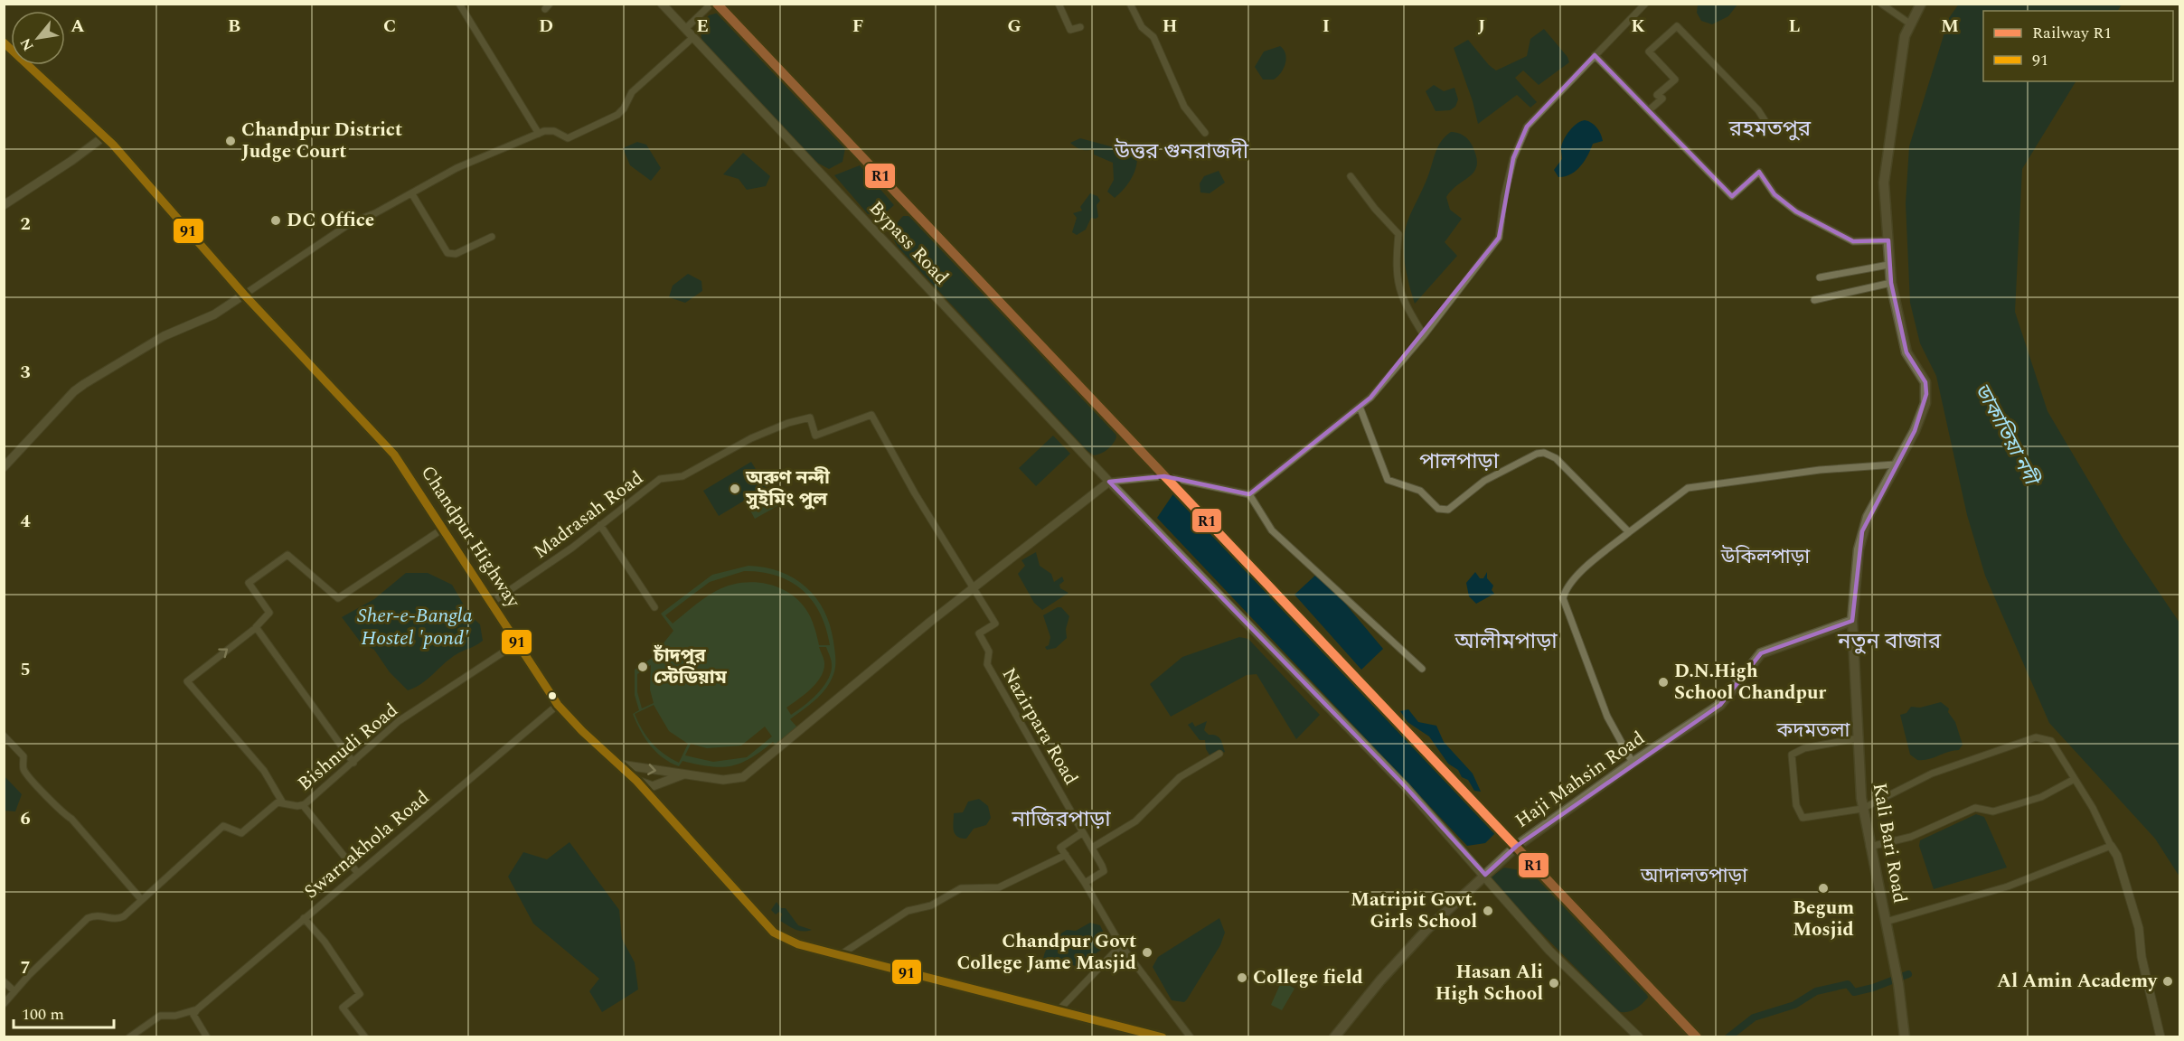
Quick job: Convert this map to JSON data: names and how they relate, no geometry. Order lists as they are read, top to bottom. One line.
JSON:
{"streets":{"main road":["Chandpur Highway","Haji Mahsin Road","Kali Bari Road"],"street":["Bypass Road","Madrasah Road","Nazirpara Road","Bishnudi Road","Swarnakhola Road"]},"crossings":[["Bypass Road","Haji Mahsin Road"],["Madrasah Road","Chandpur Highway"],["Madrasah Road","Nazirpara Road"],["Chandpur Highway","Bishnudi Road"],["Chandpur Highway","Swarnakhola Road"],["Haji Mahsin Road","Kali Bari Road"]],"districts":["রহমতপুর","উত্তর গুনরাজদী","পালপাড়া","উকিলপাড়া","আলীমপাড়া","নতুন বাজার","কদমতলা","নাজিরপাড়া","আদালতপাড়া"],"water":["ডাকাতিয়া নদী","Sher-e-Bangla Hostel 'pond'"],"places":["Chandpur District Judge Court","DC Office","অরুণ নন্দী সুইমিং পুল","চাঁদপুর স্টেডিয়াম","D.N.High School Chandpur","Begum Mosjid","Matripit Govt. Girls School","Chandpur Govt College Jame Masjid","College field","Al Amin Academy","Hasan Ali High School"],"lines":["rail line R1","transit line 91"],"legend":["Railway R1","91"],"scale_bar":"100 m","north":"bottom left","grid":{"columns":["A","B","C","D","E","F","G","H","I","J","K","L","M"],"rows":["2","3","4","5","6","7"]}}
